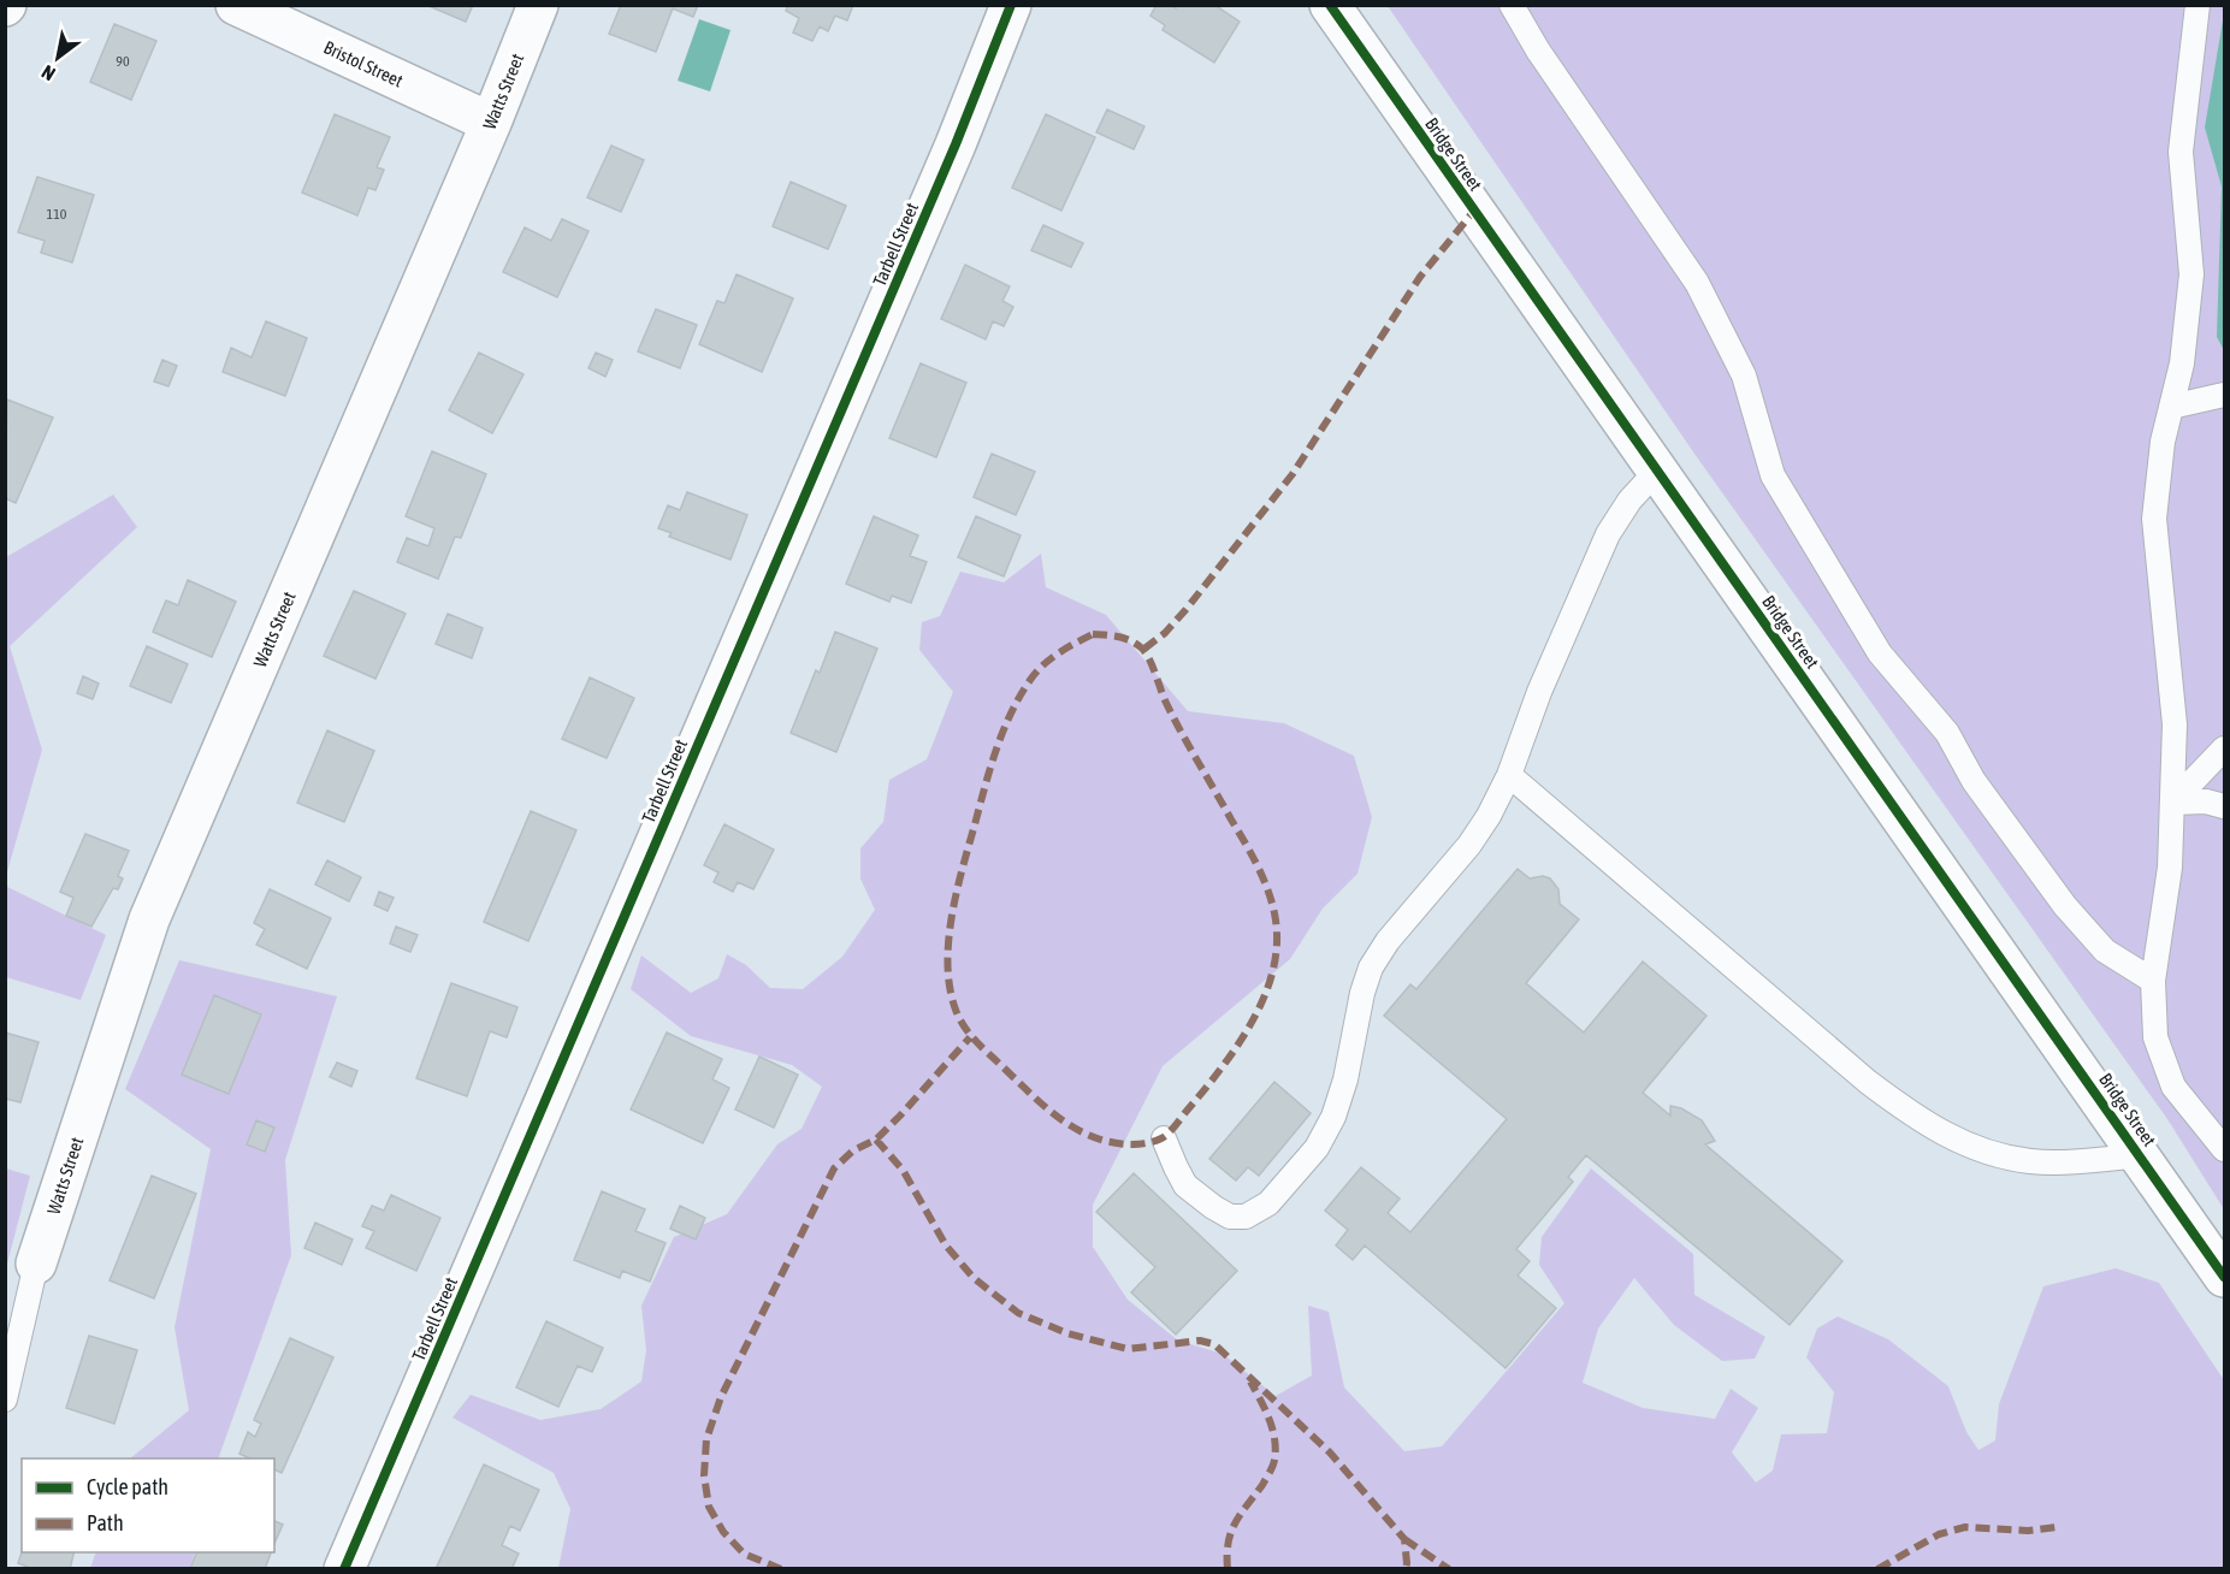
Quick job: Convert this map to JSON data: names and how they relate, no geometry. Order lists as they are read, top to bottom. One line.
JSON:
{"streets":{"street":["Bristol Street","Watts Street","Bridge Street","Tarbell Street"]},"crossings":[["Bristol Street","Watts Street"]],"house_numbers":["90","110"],"legend":["Cycle path","Path"],"north":"bottom left"}
